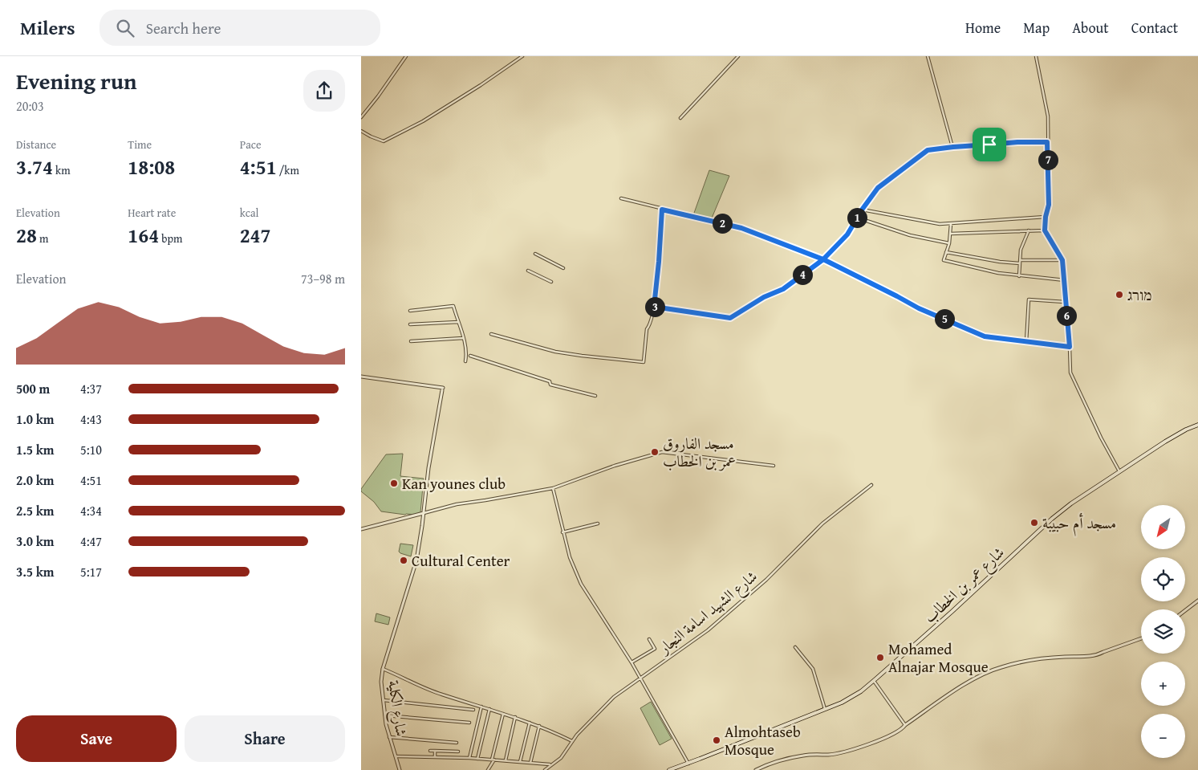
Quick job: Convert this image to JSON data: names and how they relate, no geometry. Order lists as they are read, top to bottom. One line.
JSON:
{"streets":{"main road":["شارع عمر بن الخطاب"],"street":["شارع الشهيد اسامة النجار","شارع الكلية"]},"places":["מורג","مسجد الفاروق عمر بن الخطاب","Kan younes club","مسجد أم حبيبة","Cultural Center","Mohamed Alnajar Mosque","Almohtaseb Mosque"],"north":"bottom left","page":{"header":"Milers","search":"Search here","nav":["Home","Map","About","Contact"],"heading":["Evening run","20:03"],"stats":[["Distance","3.74 km"],["Time","18:08"],["Pace","4:51 /km"],["Elevation","28 m"],["Heart rate","164 bpm"],["kcal","247"]],"pins":["7","1","2","4","3","6","5"],"chart":["Elevation","73–98 m"],"list":[{"name":"500 m","note":"4:37"},{"name":"1.0 km","note":"4:43"},{"name":"1.5 km","note":"5:10"},{"name":"2.0 km","note":"4:51"},{"name":"2.5 km","note":"4:34"},{"name":"3.0 km","note":"4:47"},{"name":"3.5 km","note":"5:17"}],"map_buttons":["+","−"],"buttons":["Save","Share"]}}
